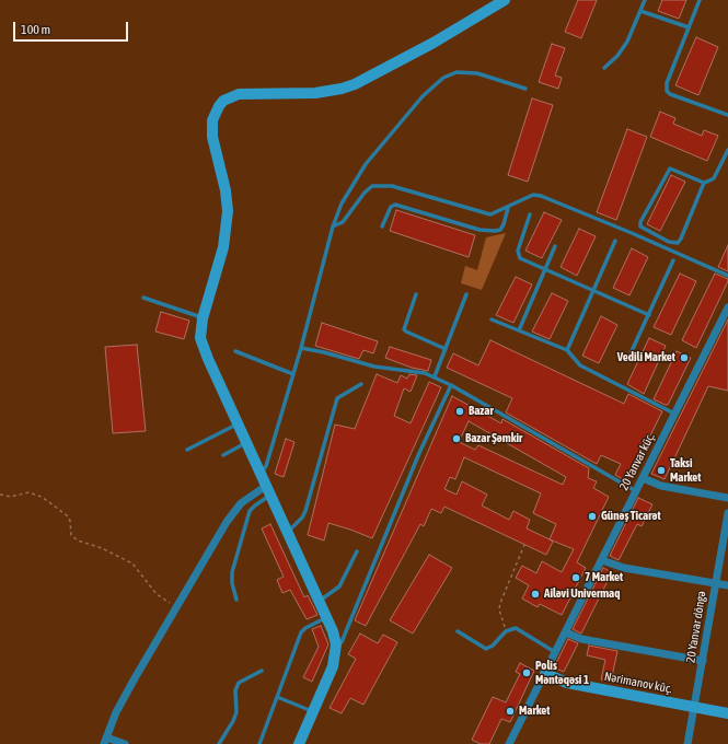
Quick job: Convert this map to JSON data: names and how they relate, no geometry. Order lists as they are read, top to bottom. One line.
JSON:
{"streets":{"street":["20 Yanvar küç.","20 Yanvar döngə","Nərimanov küç."]},"crossings":[["20 Yanvar küç.","Nərimanov küç."],["20 Yanvar döngə","Nərimanov küç."]],"places":["Vedili Market","Bazar","Bazar Şəmkir","Taksi Market","Günəş Ticarət","7 Market","Ailəvi Univermaq","Polis Məntəqəsi 1","Market"],"scale_bar":"100 m"}
